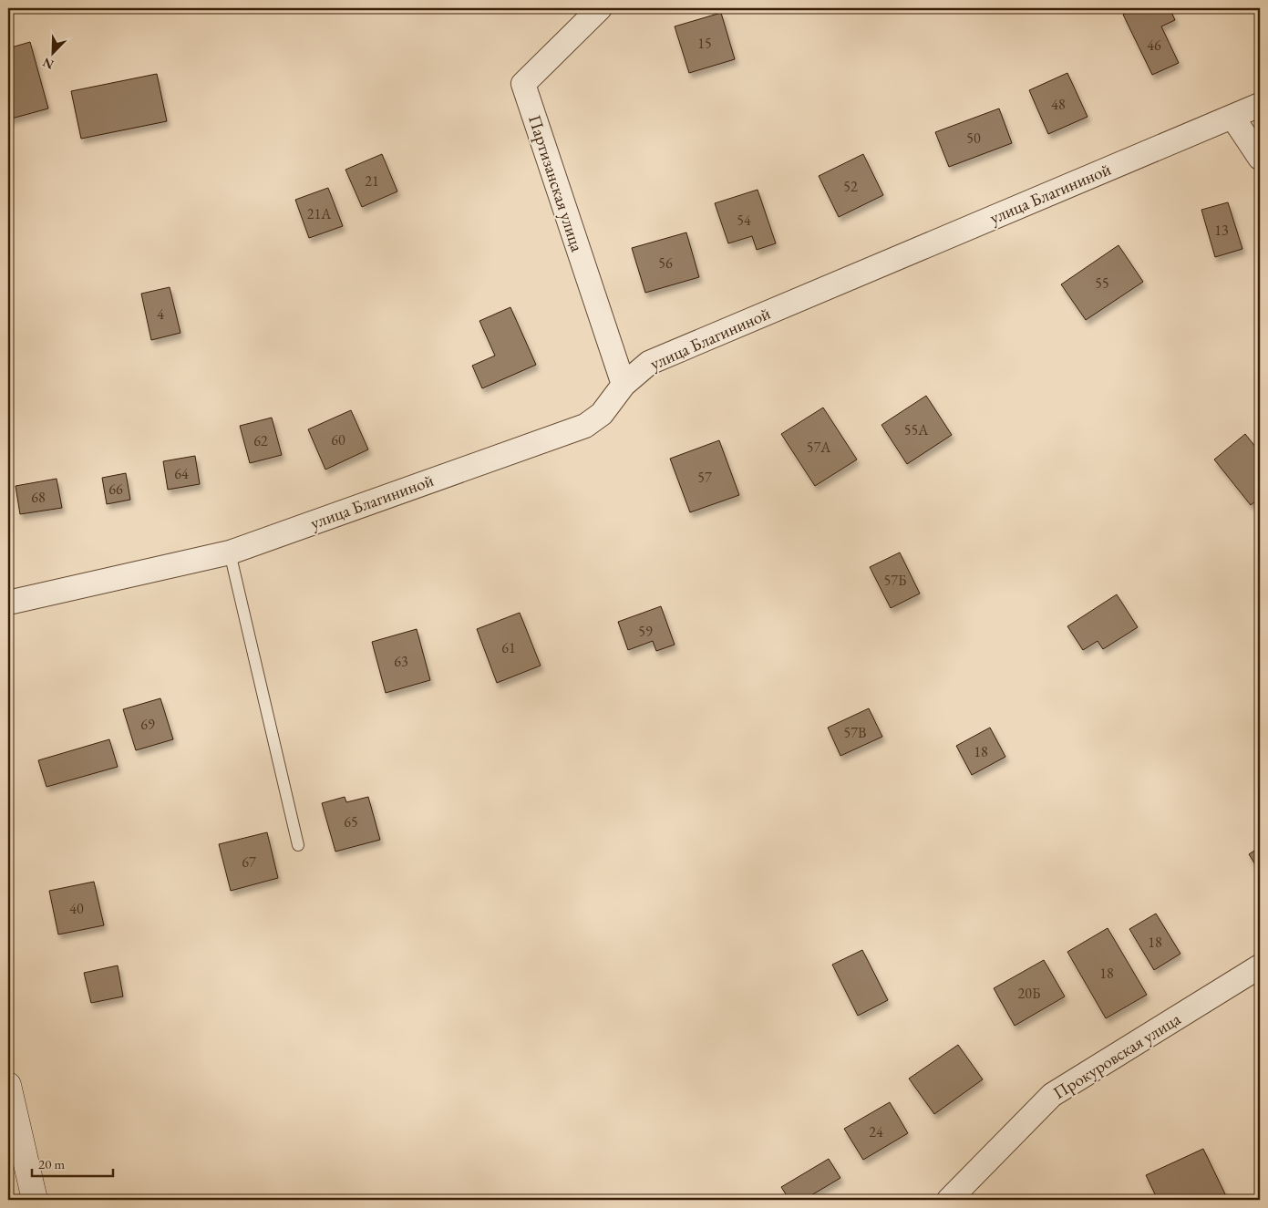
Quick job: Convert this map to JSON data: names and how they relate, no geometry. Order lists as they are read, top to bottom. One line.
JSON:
{"streets":{"street":["Партизанская улица","улица Благининой","Прокуровская улица"]},"crossings":[["Партизанская улица","улица Благининой"]],"house_numbers":["15","46","48","50","21","52","21А","54","13","56","55","4","55А","60","62","57А","64","57","66","68","57Б","59","61","63","69","57В","18","65","67","40","18","18","20Б","24"],"scale_bar":"20 m","north":"bottom left"}
